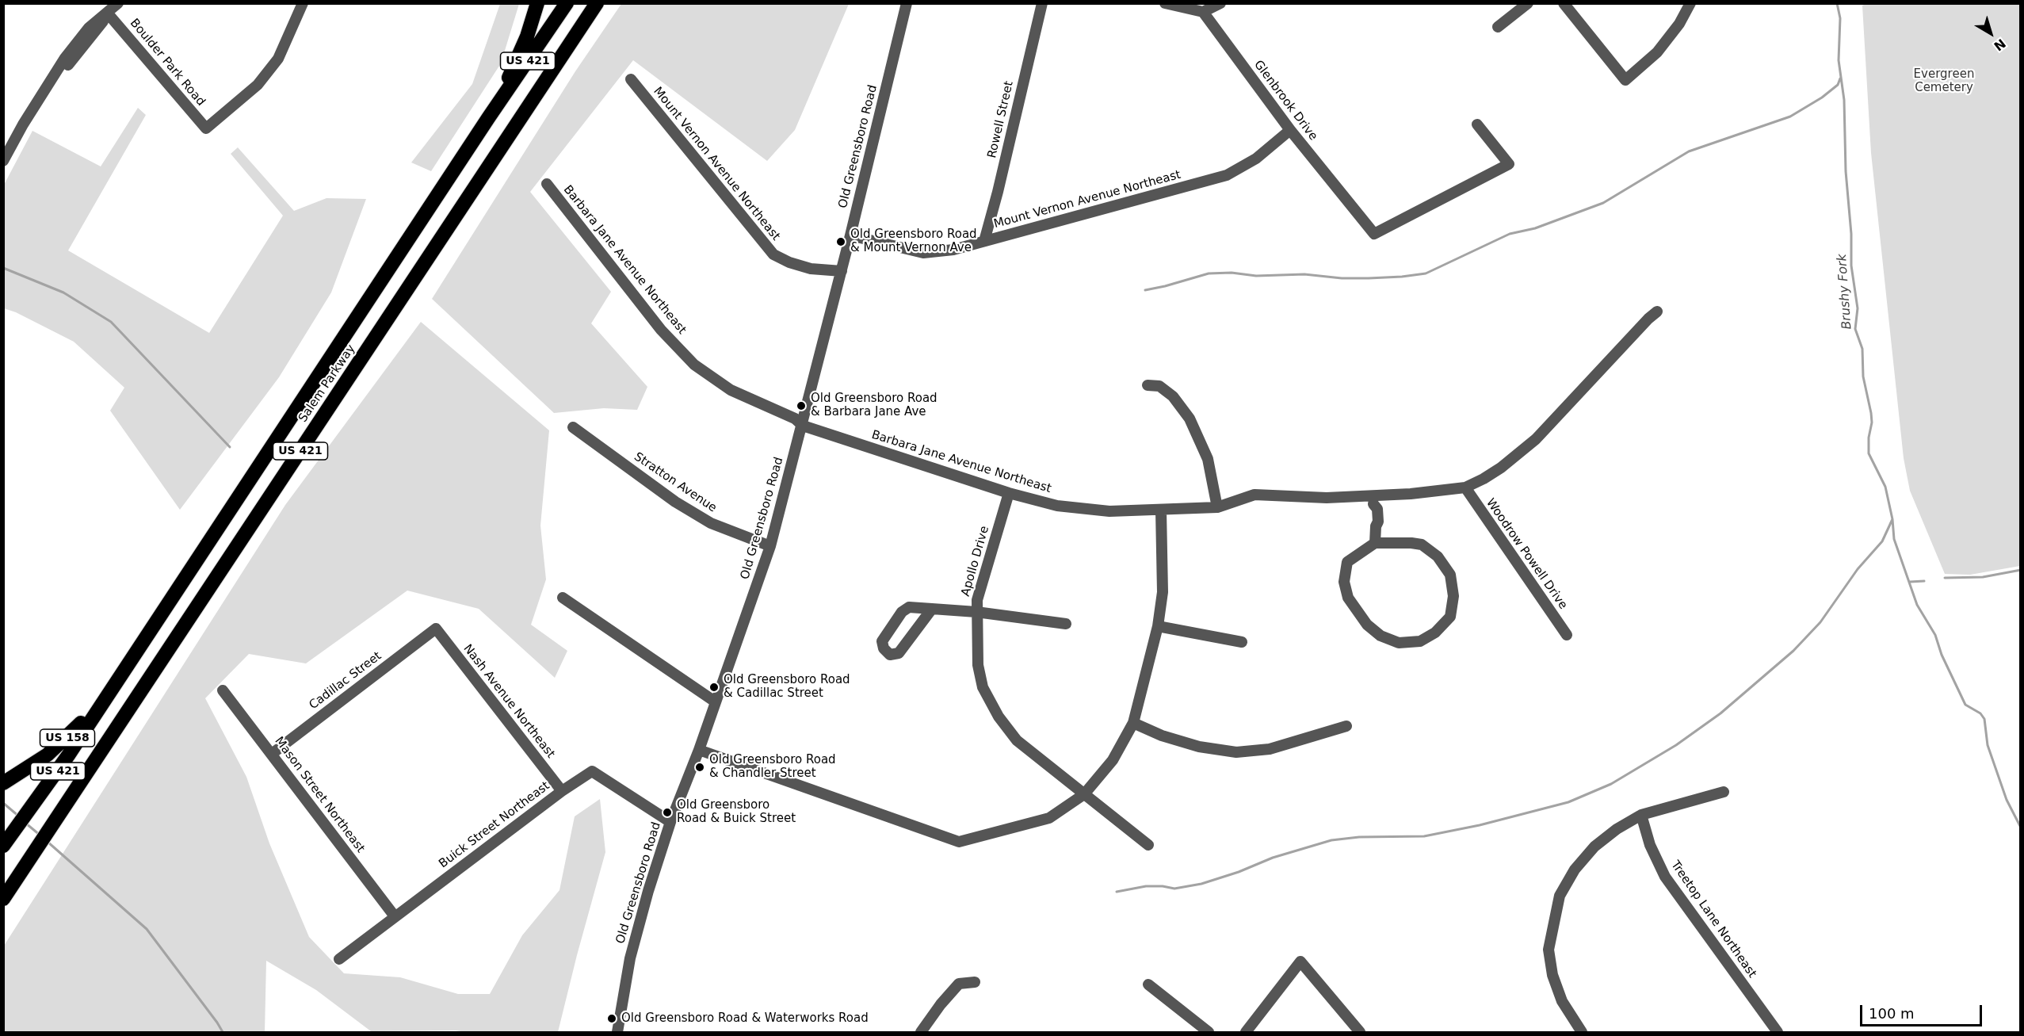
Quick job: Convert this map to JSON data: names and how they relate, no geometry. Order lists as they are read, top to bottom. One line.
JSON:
{"streets":{"highway":["US 421","Salem Parkway","US 158"],"street":["Boulder Park Road","Glenbrook Drive","Rowell Street","Old Greensboro Road","Mount Vernon Avenue Northeast","Barbara Jane Avenue Northeast","Stratton Avenue","Woodrow Powell Drive","Apollo Drive","Cadillac Street","Nash Avenue Northeast","Mason Street Northeast","Buick Street Northeast","Treetop Lane Northeast"]},"crossings":[["Glenbrook Drive","Mount Vernon Avenue Northeast"],["Rowell Street","Mount Vernon Avenue Northeast"],["Old Greensboro Road","Mount Vernon Avenue Northeast"],["Old Greensboro Road","Barbara Jane Avenue Northeast"],["Old Greensboro Road","Stratton Avenue"],["Old Greensboro Road","Buick Street Northeast"],["Barbara Jane Avenue Northeast","Woodrow Powell Drive"],["Barbara Jane Avenue Northeast","Apollo Drive"],["Salem Parkway","US 158"],["Cadillac Street","Nash Avenue Northeast"],["Cadillac Street","Mason Street Northeast"],["Nash Avenue Northeast","Buick Street Northeast"],["Mason Street Northeast","Buick Street Northeast"]],"water":["Brushy Fork"],"parks":["Evergreen Cemetery"],"places":["Old Greensboro Road & Mount Vernon Ave","Old Greensboro Road & Barbara Jane Ave","Old Greensboro Road & Cadillac Street","Old Greensboro Road & Chandler Street","Old Greensboro Road & Buick Street","Old Greensboro Road & Waterworks Road"],"scale_bar":"100 m","north":"bottom right"}
